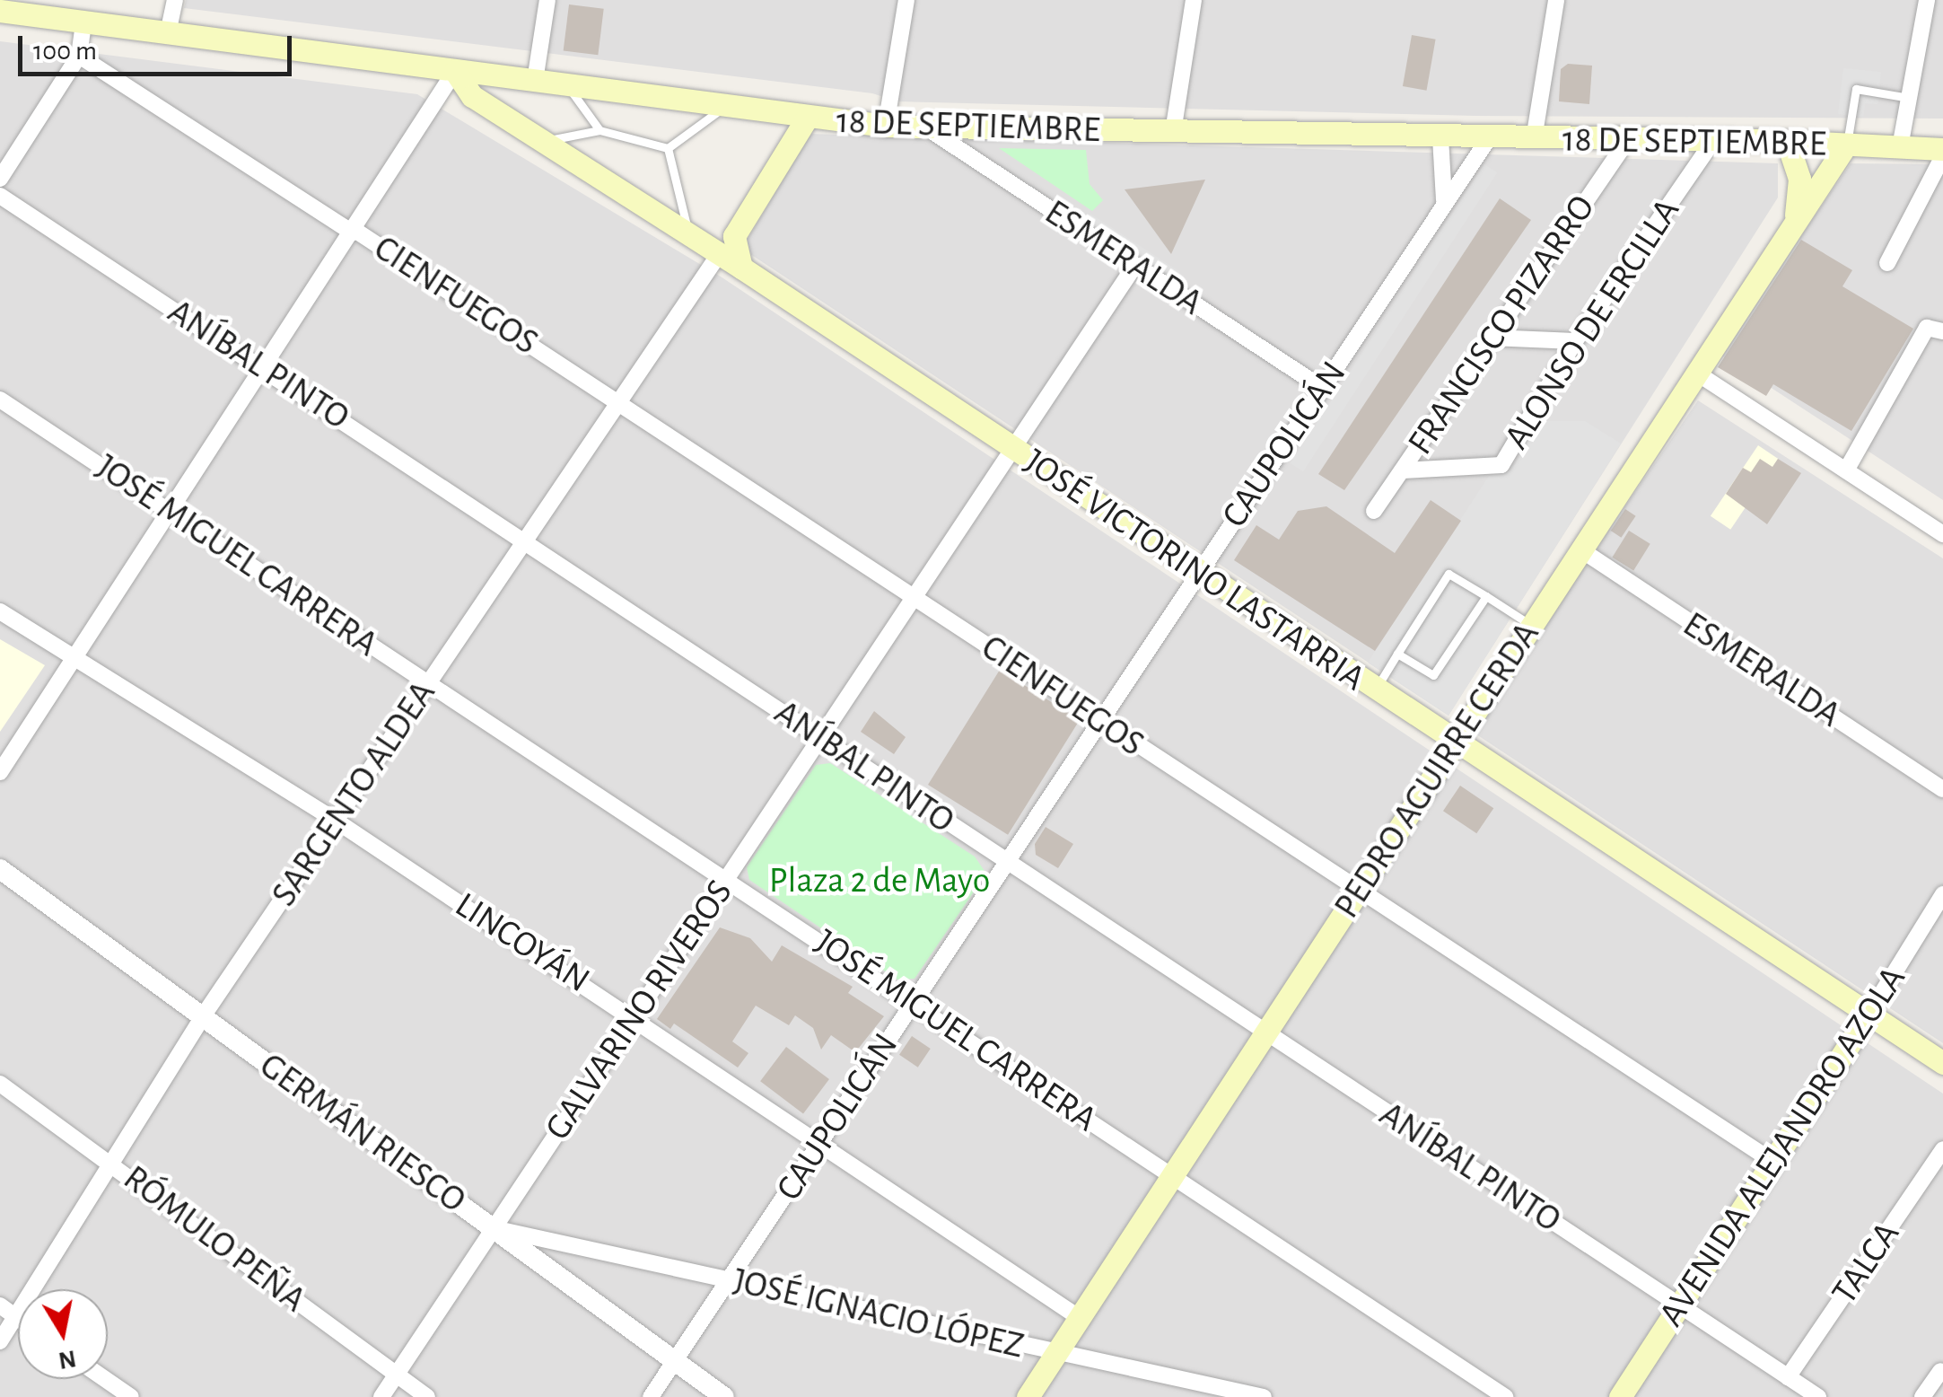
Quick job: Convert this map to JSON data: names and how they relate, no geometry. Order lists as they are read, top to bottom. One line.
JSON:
{"streets":{"main road":["18 DE SEPTIEMBRE","JOSÉ VICTORINO LASTARRIA","PEDRO AGUIRRE CERDA","AVENIDA ALEJANDRO AZOLA"],"street":["ESMERALDA","CIENFUEGOS","ALONSO DE ERCILLA","FRANCISCO PIZARRO","ANÍBAL PINTO","CAUPOLICÁN","JOSÉ MIGUEL CARRERA","SARGENTO ALDEA","LINCOYÁN","GALVARINO RIVEROS","GERMÁN RIESCO","RÓMULO PEÑA","TALCA","JOSÉ IGNACIO LÓPEZ"]},"crossings":[["18 DE SEPTIEMBRE","ESMERALDA"],["18 DE SEPTIEMBRE","ALONSO DE ERCILLA"],["18 DE SEPTIEMBRE","FRANCISCO PIZARRO"],["18 DE SEPTIEMBRE","CAUPOLICÁN"],["18 DE SEPTIEMBRE","JOSÉ VICTORINO LASTARRIA"],["18 DE SEPTIEMBRE","PEDRO AGUIRRE CERDA"],["ESMERALDA","CAUPOLICÁN"],["ESMERALDA","PEDRO AGUIRRE CERDA"],["ESMERALDA","GALVARINO RIVEROS"],["CIENFUEGOS","CAUPOLICÁN"],["CIENFUEGOS","PEDRO AGUIRRE CERDA"],["CIENFUEGOS","SARGENTO ALDEA"],["CIENFUEGOS","GALVARINO RIVEROS"],["CIENFUEGOS","AVENIDA ALEJANDRO AZOLA"],["ALONSO DE ERCILLA","FRANCISCO PIZARRO"],["ANÍBAL PINTO","CAUPOLICÁN"],["ANÍBAL PINTO","PEDRO AGUIRRE CERDA"],["ANÍBAL PINTO","SARGENTO ALDEA"],["ANÍBAL PINTO","GALVARINO RIVEROS"],["ANÍBAL PINTO","AVENIDA ALEJANDRO AZOLA"],["ANÍBAL PINTO","TALCA"],["CAUPOLICÁN","JOSÉ MIGUEL CARRERA"],["CAUPOLICÁN","JOSÉ VICTORINO LASTARRIA"],["CAUPOLICÁN","LINCOYÁN"],["CAUPOLICÁN","GERMÁN RIESCO"],["CAUPOLICÁN","JOSÉ IGNACIO LÓPEZ"],["JOSÉ MIGUEL CARRERA","PEDRO AGUIRRE CERDA"],["JOSÉ MIGUEL CARRERA","SARGENTO ALDEA"],["JOSÉ MIGUEL CARRERA","GALVARINO RIVEROS"],["JOSÉ VICTORINO LASTARRIA","PEDRO AGUIRRE CERDA"],["JOSÉ VICTORINO LASTARRIA","SARGENTO ALDEA"],["JOSÉ VICTORINO LASTARRIA","GALVARINO RIVEROS"],["JOSÉ VICTORINO LASTARRIA","AVENIDA ALEJANDRO AZOLA"],["PEDRO AGUIRRE CERDA","LINCOYÁN"],["PEDRO AGUIRRE CERDA","JOSÉ IGNACIO LÓPEZ"],["SARGENTO ALDEA","LINCOYÁN"],["SARGENTO ALDEA","GERMÁN RIESCO"],["SARGENTO ALDEA","RÓMULO PEÑA"],["LINCOYÁN","GALVARINO RIVEROS"],["GALVARINO RIVEROS","GERMÁN RIESCO"],["GALVARINO RIVEROS","RÓMULO PEÑA"],["GALVARINO RIVEROS","JOSÉ IGNACIO LÓPEZ"],["GERMÁN RIESCO","JOSÉ IGNACIO LÓPEZ"]],"parks":["Plaza 2 de Mayo"],"scale_bar":"100 m","north":"bottom"}
